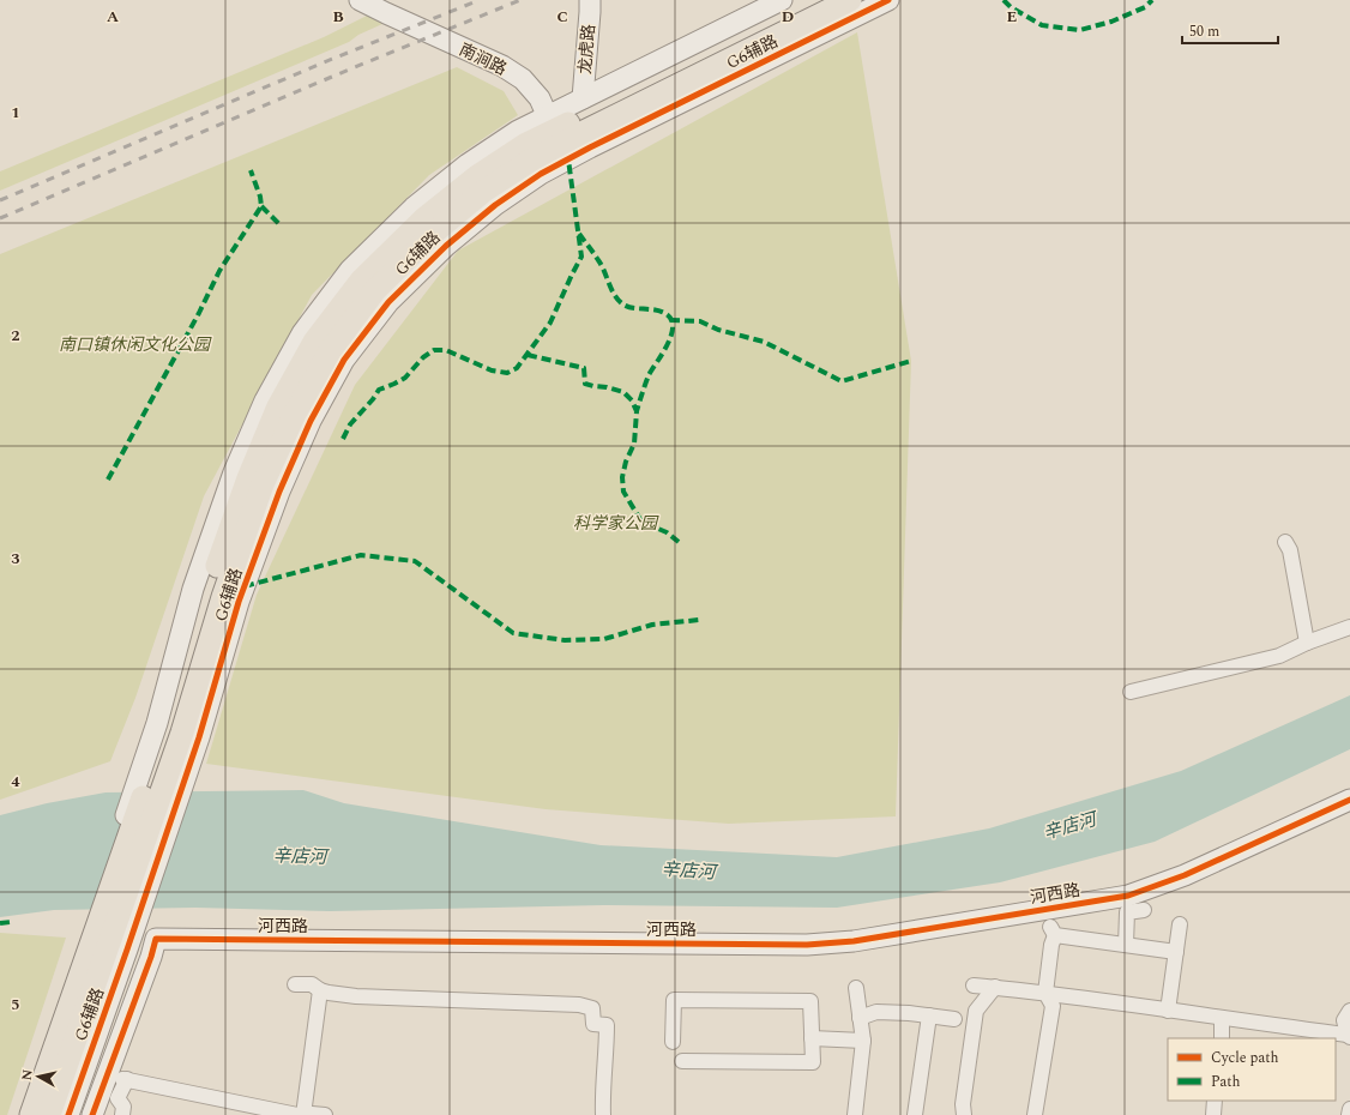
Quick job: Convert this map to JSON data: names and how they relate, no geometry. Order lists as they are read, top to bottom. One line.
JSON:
{"streets":{"main road":["G6辅路"],"street":["龙虎路","南涧路","河西路"]},"crossings":[["龙虎路","G6辅路"],["G6辅路","南涧路"]],"water":["辛店河"],"parks":["南口镇休闲文化公园","科学家公园"],"legend":["Cycle path","Path"],"scale_bar":"50 m","north":"left","grid":{"columns":["A","B","C","D","E"],"rows":["1","2","3","4","5"]}}
